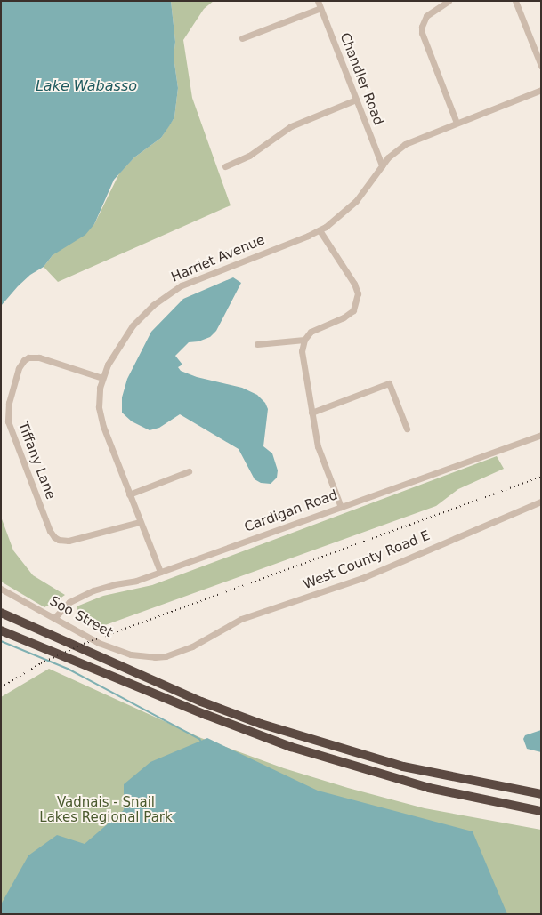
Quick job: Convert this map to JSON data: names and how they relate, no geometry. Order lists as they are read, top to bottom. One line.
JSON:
{"streets":{"street":["Chandler Road","Harriet Avenue","Tiffany Lane","Cardigan Road","West County Road E","Soo Street"]},"crossings":[["Chandler Road","Harriet Avenue"],["Harriet Avenue","Tiffany Lane"],["Harriet Avenue","Cardigan Road"],["Cardigan Road","Soo Street"],["West County Road E","Soo Street"]],"water":["Lake Wabasso"],"parks":["Vadnais - Snail Lakes Regional Park"]}
